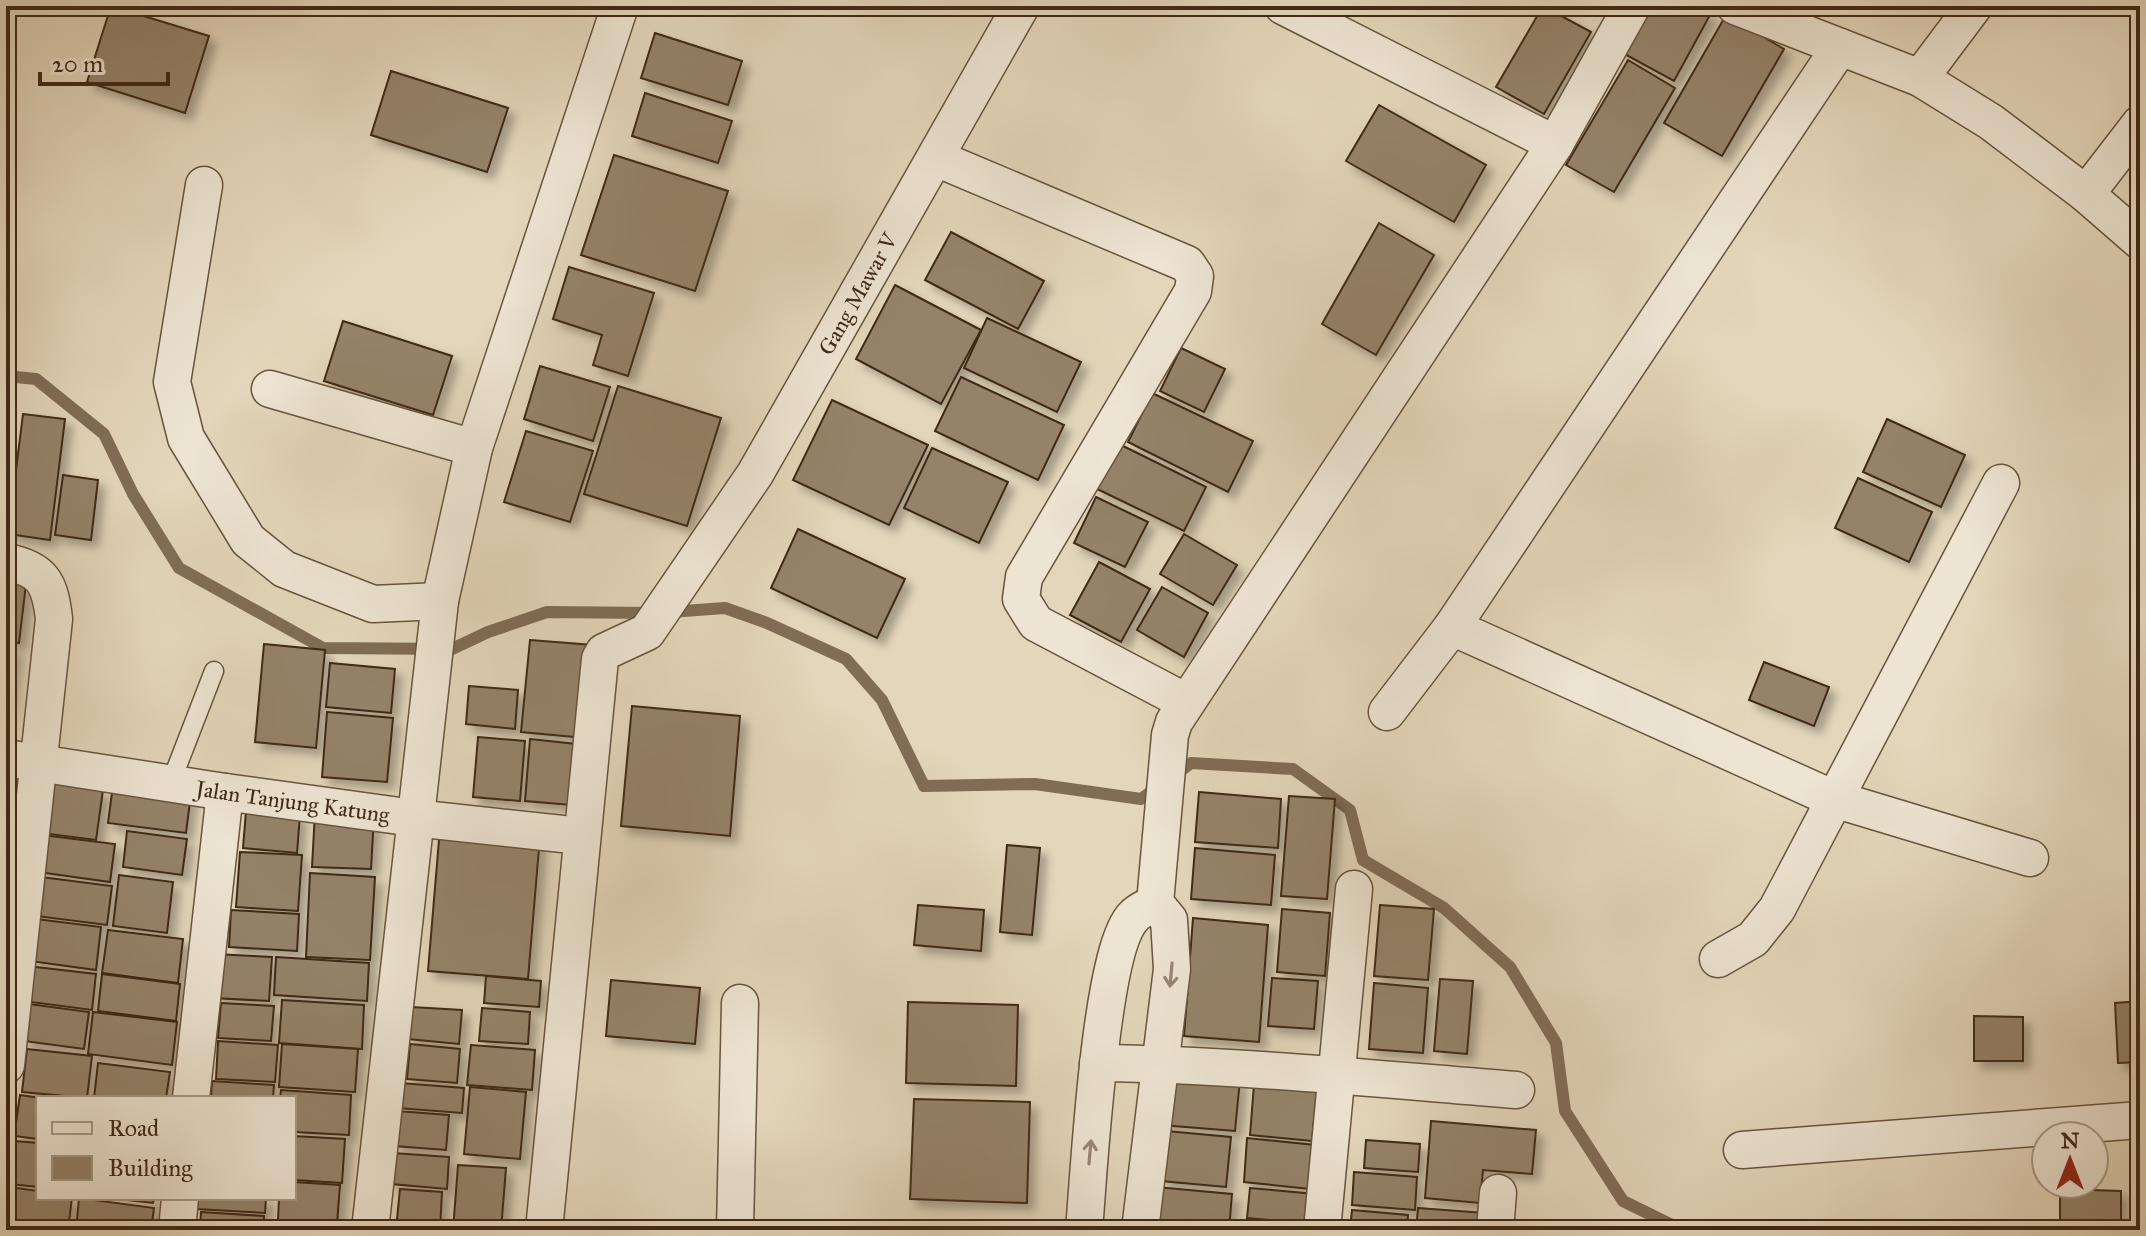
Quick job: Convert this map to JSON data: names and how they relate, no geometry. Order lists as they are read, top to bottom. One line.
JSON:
{"streets":{"street":["Gang Mawar V","Jalan Tanjung Katung"]},"crossings":[["Gang Mawar V","Jalan Tanjung Katung"]],"legend":["Road","Building"],"scale_bar":"20 m","north":"top"}
